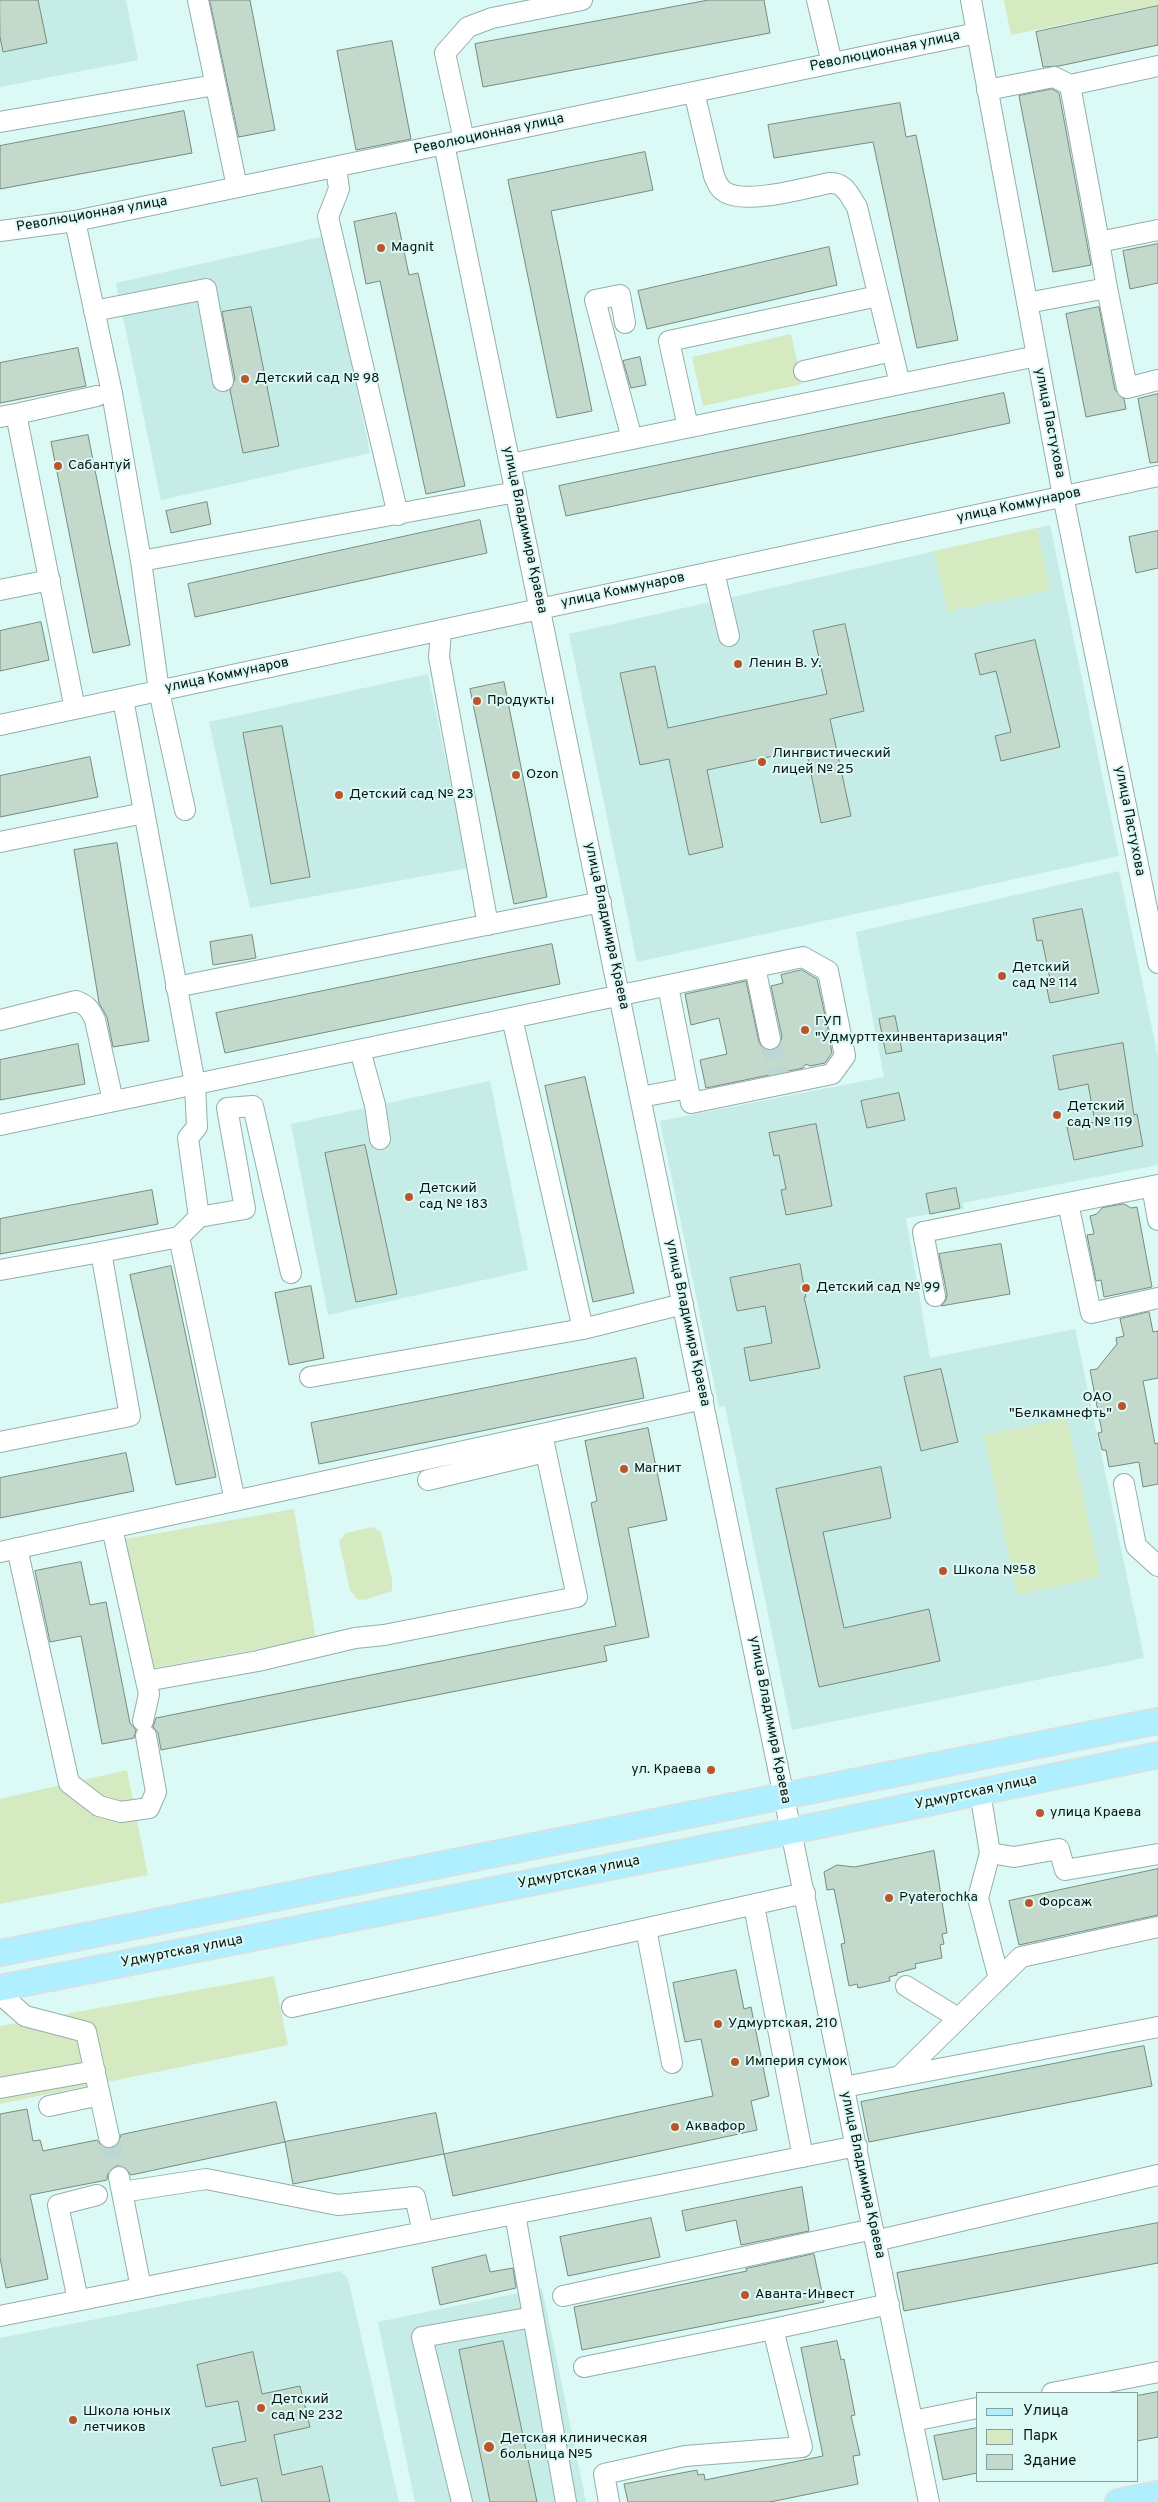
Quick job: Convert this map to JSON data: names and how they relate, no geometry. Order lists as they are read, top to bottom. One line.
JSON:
{"streets":{"main road":["Удмуртская улица"],"street":["Революционная улица","улица Пастухова","улица Коммунаров","улица Владимира Краева"]},"crossings":[["Революционная улица","улица Пастухова"],["Революционная улица","улица Владимира Краева"],["улица Пастухова","улица Коммунаров"],["улица Коммунаров","улица Владимира Краева"],["улица Владимира Краева","Удмуртская улица"]],"places":["Magnit","Детский сад № 98","Сабантуй","Ленин В. У.","Продукты","Лингвистический лицей № 25","Ozon","Детский сад № 23","Детский сад № 114","ГУП \"Удмурттехинвентаризация\"","Детский сад № 119","Детский сад № 183","Детский сад № 99","ОАО \"Белкамнефть\"","Магнит","Школа №58","ул. Краева","улица Краева","Pyaterochka","Форсаж","Удмуртская, 210","Империя сумок","Аквафор","Аванта-Инвест","Детский сад № 232","Школа юных летчиков","Детская клиническая больница №5"],"legend":["Улица","Парк","Здание"]}
